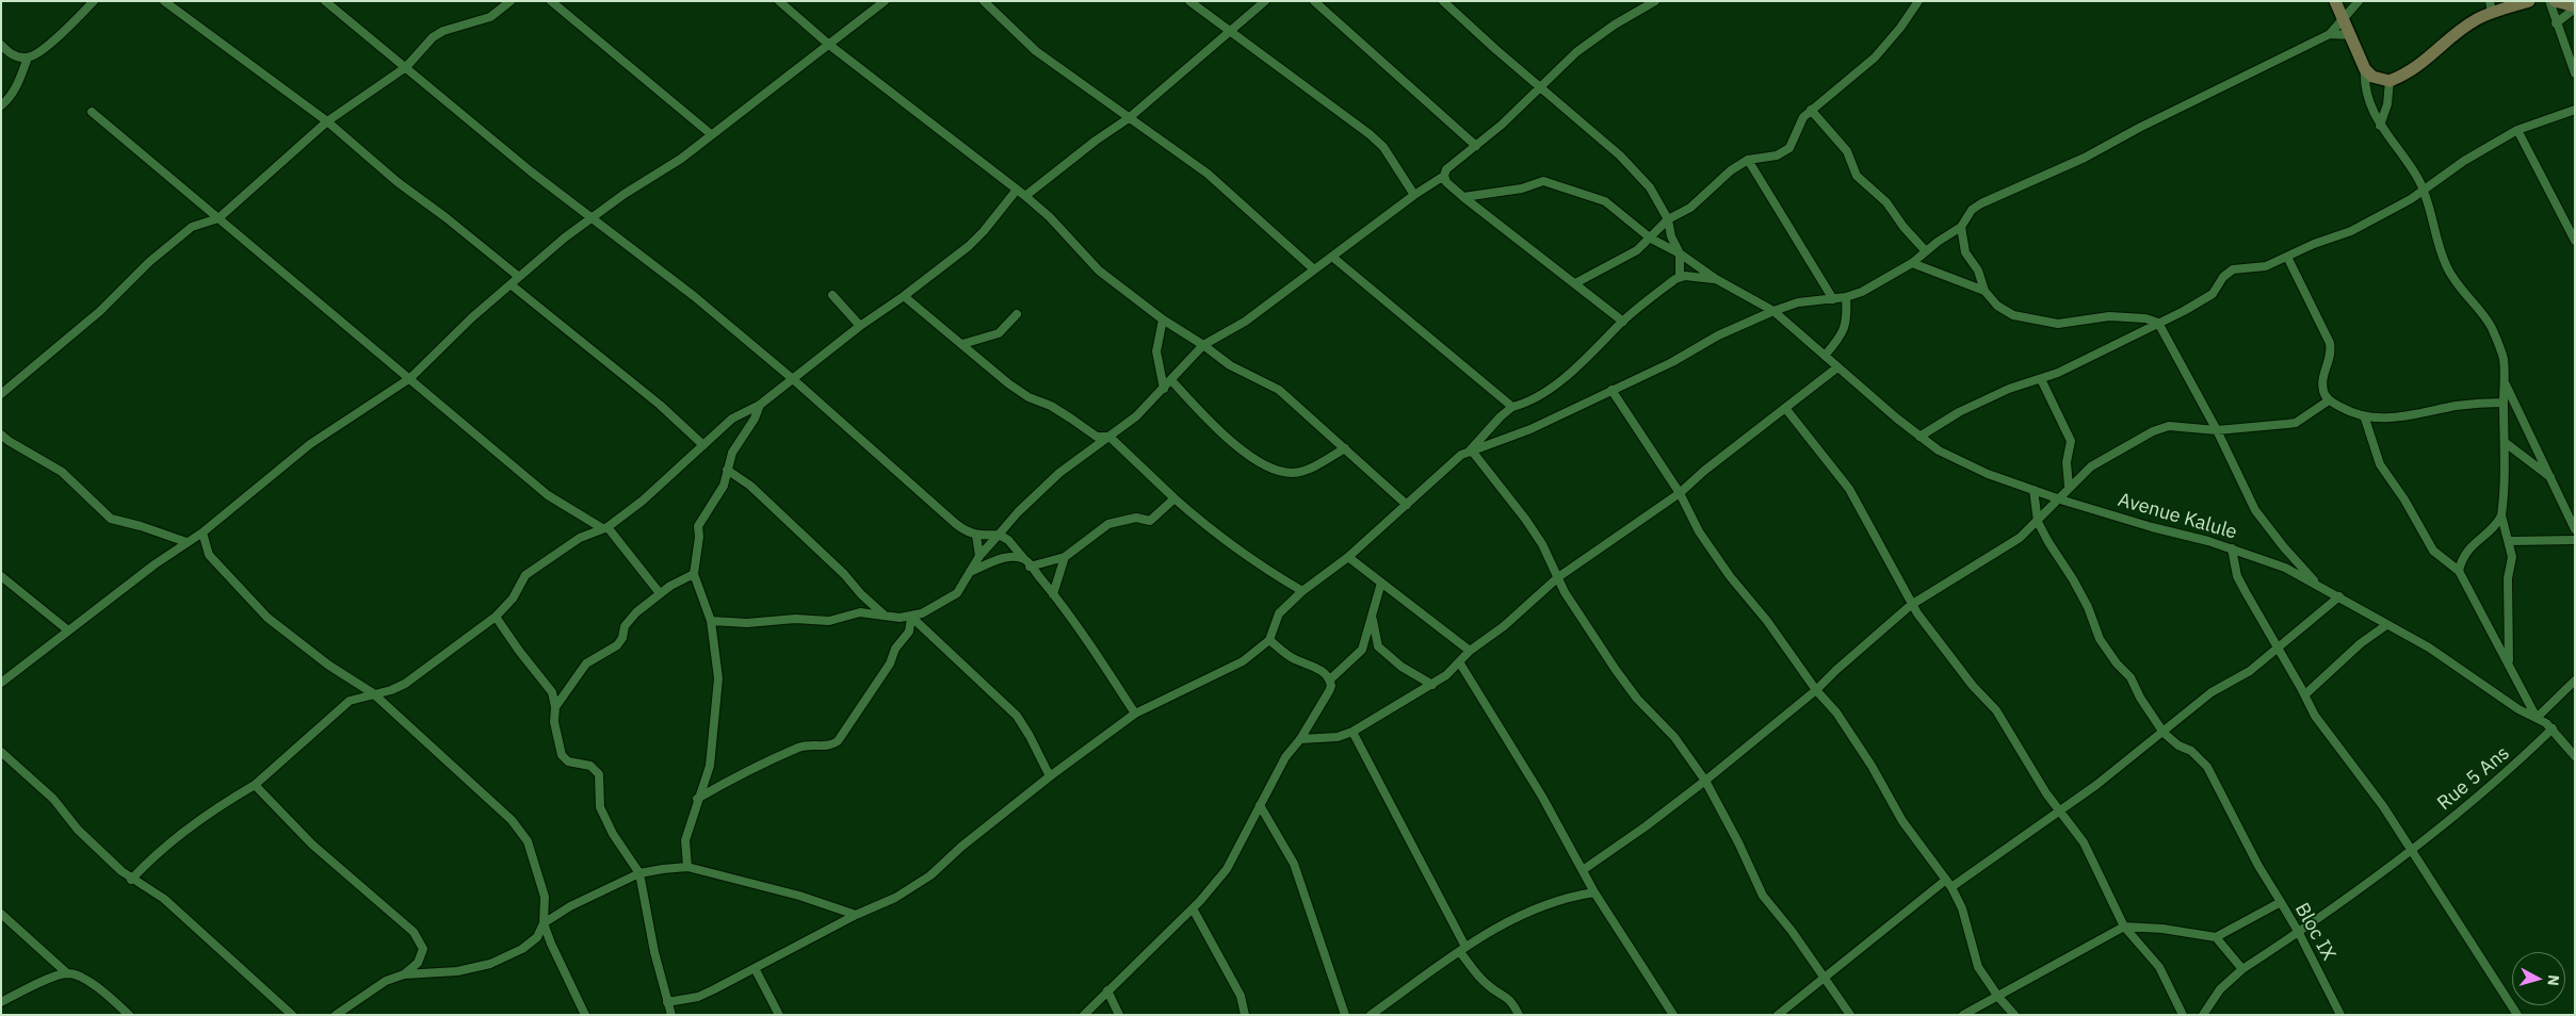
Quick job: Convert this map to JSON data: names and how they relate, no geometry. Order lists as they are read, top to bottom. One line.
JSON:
{"streets":{"street":["Avenue Kalule","Rue 5 Ans","Bloc IX"]},"crossings":[["Avenue Kalule","Rue 5 Ans"],["Rue 5 Ans","Bloc IX"]],"north":"right"}
